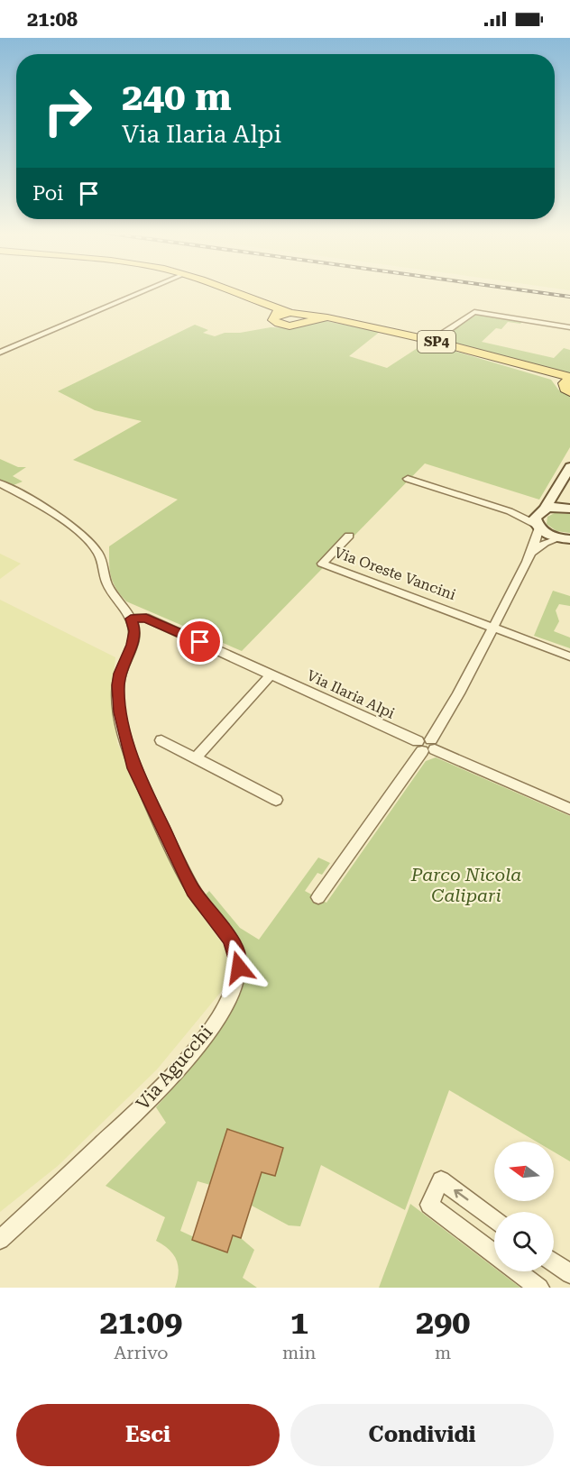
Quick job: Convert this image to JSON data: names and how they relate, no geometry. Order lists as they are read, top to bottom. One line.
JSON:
{"streets":{"main road":["SP4"],"street":["Via Oreste Vancini","Via Ilaria Alpi","Via Agucchi"]},"crossings":[["Via Ilaria Alpi","Via Agucchi"]],"parks":["Parco Nicola Calipari"],"north":"left","page":{"status":"21:08","turn":["240 m","Via Ilaria Alpi"],"then":"Poi","eta":["21:09","Arrivo","1","min","290","m"],"buttons":["Esci","Condividi"]}}
